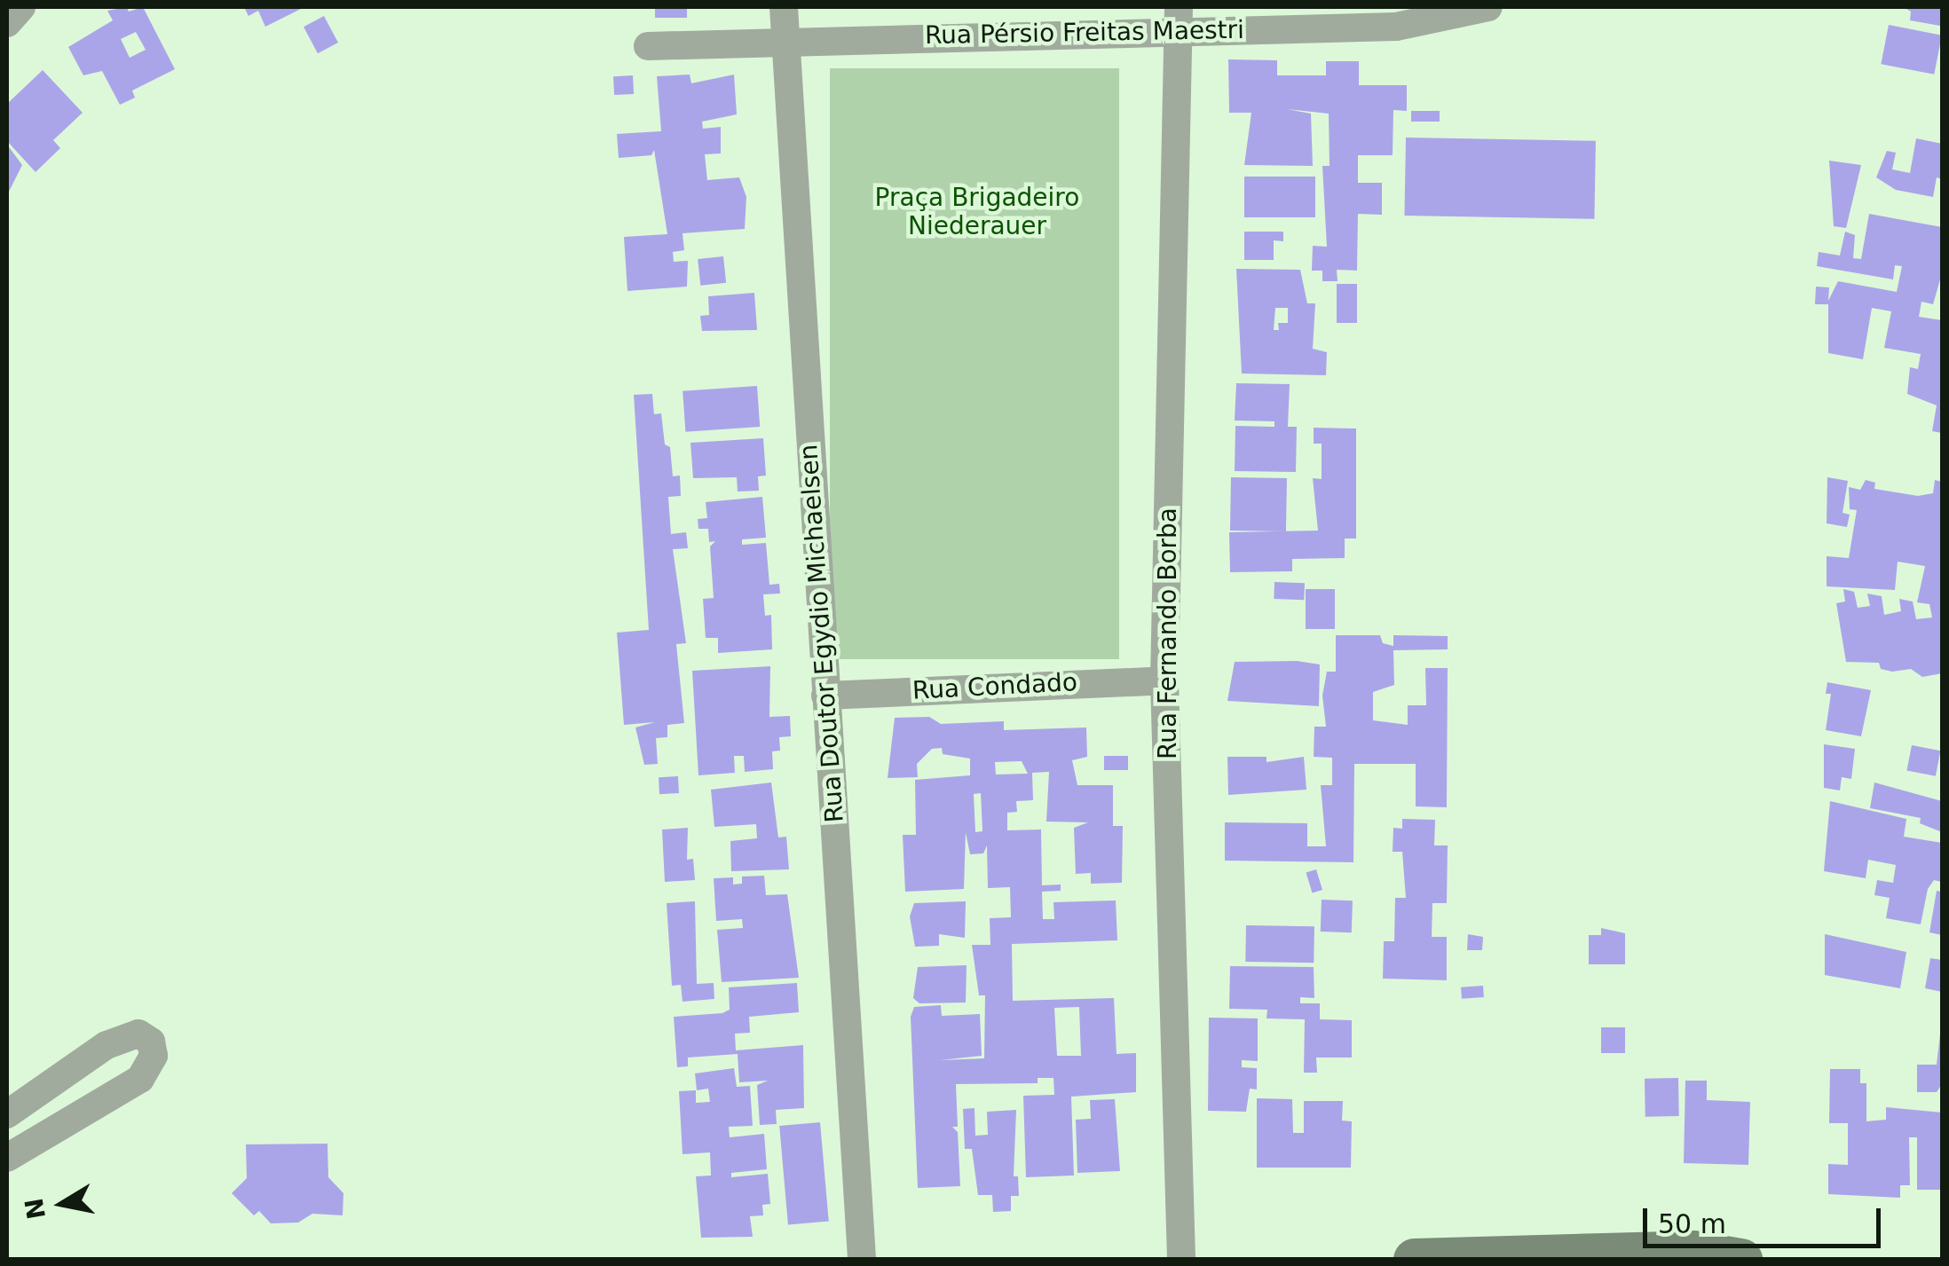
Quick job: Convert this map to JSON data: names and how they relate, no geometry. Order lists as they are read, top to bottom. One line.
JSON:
{"streets":{"street":["Rua Pérsio Freitas Maestri","Rua Doutor Egydio Michaelsen","Rua Fernando Borba","Rua Condado"]},"crossings":[["Rua Pérsio Freitas Maestri","Rua Doutor Egydio Michaelsen"],["Rua Pérsio Freitas Maestri","Rua Fernando Borba"],["Rua Doutor Egydio Michaelsen","Rua Condado"],["Rua Fernando Borba","Rua Condado"]],"parks":["Praça Brigadeiro Niederauer"],"scale_bar":"50 m","north":"left"}
